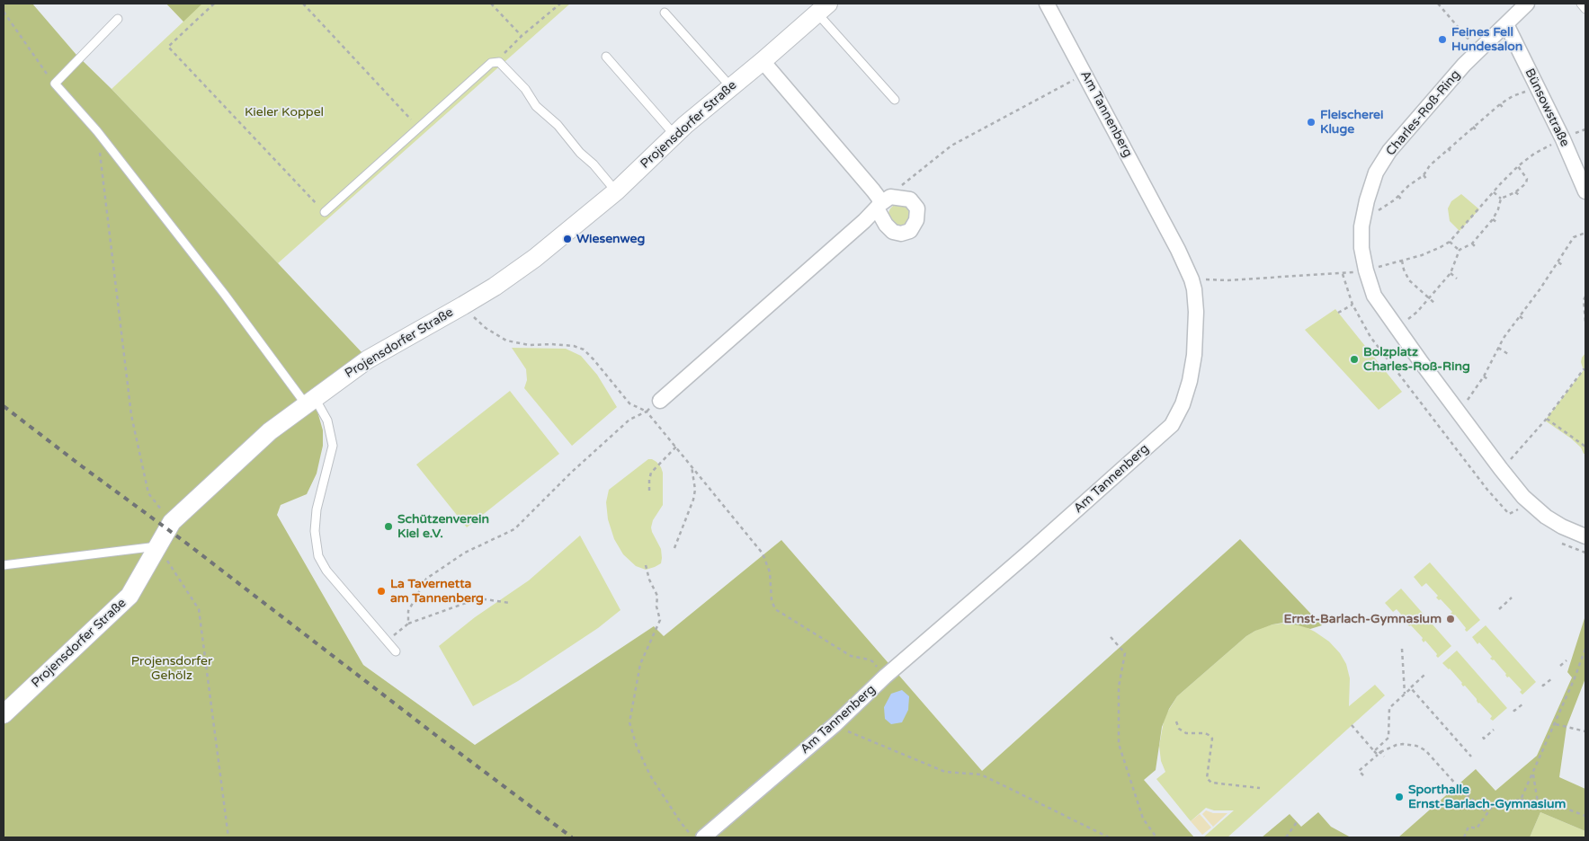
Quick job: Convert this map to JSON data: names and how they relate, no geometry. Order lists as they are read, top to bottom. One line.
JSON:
{"streets":{"street":["Bünsowstraße","Charles-Roß-Ring","Am Tannenberg","Projensdorfer Straße"]},"crossings":[["Bünsowstraße","Charles-Roß-Ring"]],"parks":["Kieler Koppel","Projensdorfer Gehölz"],"places":["Feines Fell Hundesalon","Fleischerei Kluge","Wiesenweg","Bolzplatz Charles-Roß-Ring","Schützenverein Kiel e.V.","La Tavernetta am Tannenberg","Ernst-Barlach-Gymnasium","Sporthalle Ernst-Barlach-Gymnasium"]}
